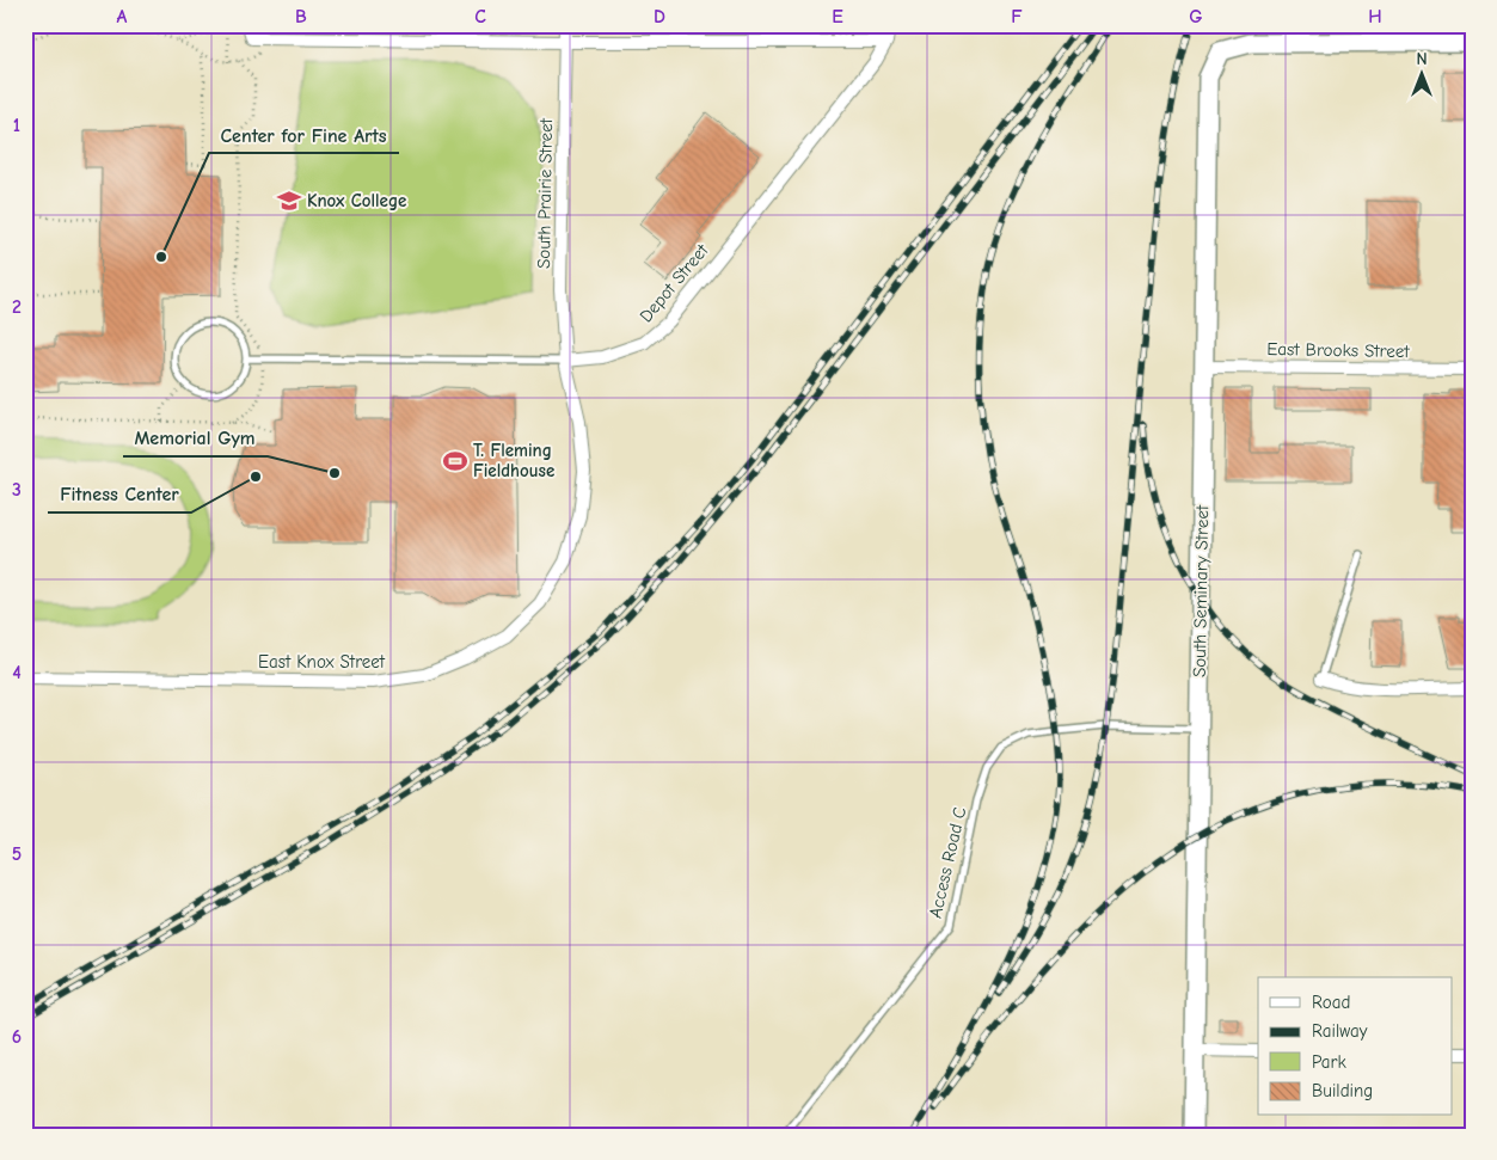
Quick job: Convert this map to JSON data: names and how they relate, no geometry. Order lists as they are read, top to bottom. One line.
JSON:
{"streets":{"street":["South Prairie Street","Depot Street","East Brooks Street","South Seminary Street","East Knox Street"],"lane":["Access Road C"]},"crossings":[["South Prairie Street","Depot Street"],["South Prairie Street","East Knox Street"],["Depot Street","East Knox Street"],["East Brooks Street","South Seminary Street"],["South Seminary Street","Access Road C"]],"places":{"school or university":["Knox College"],"other":["Center for Fine Arts","Memorial Gym","Fitness Center"],"sports":["T. Fleming Fieldhouse"]},"legend":["Road","Railway","Park","Building"],"north":"top","grid":{"columns":["A","B","C","D","E","F","G","H"],"rows":["1","2","3","4","5","6"]}}
